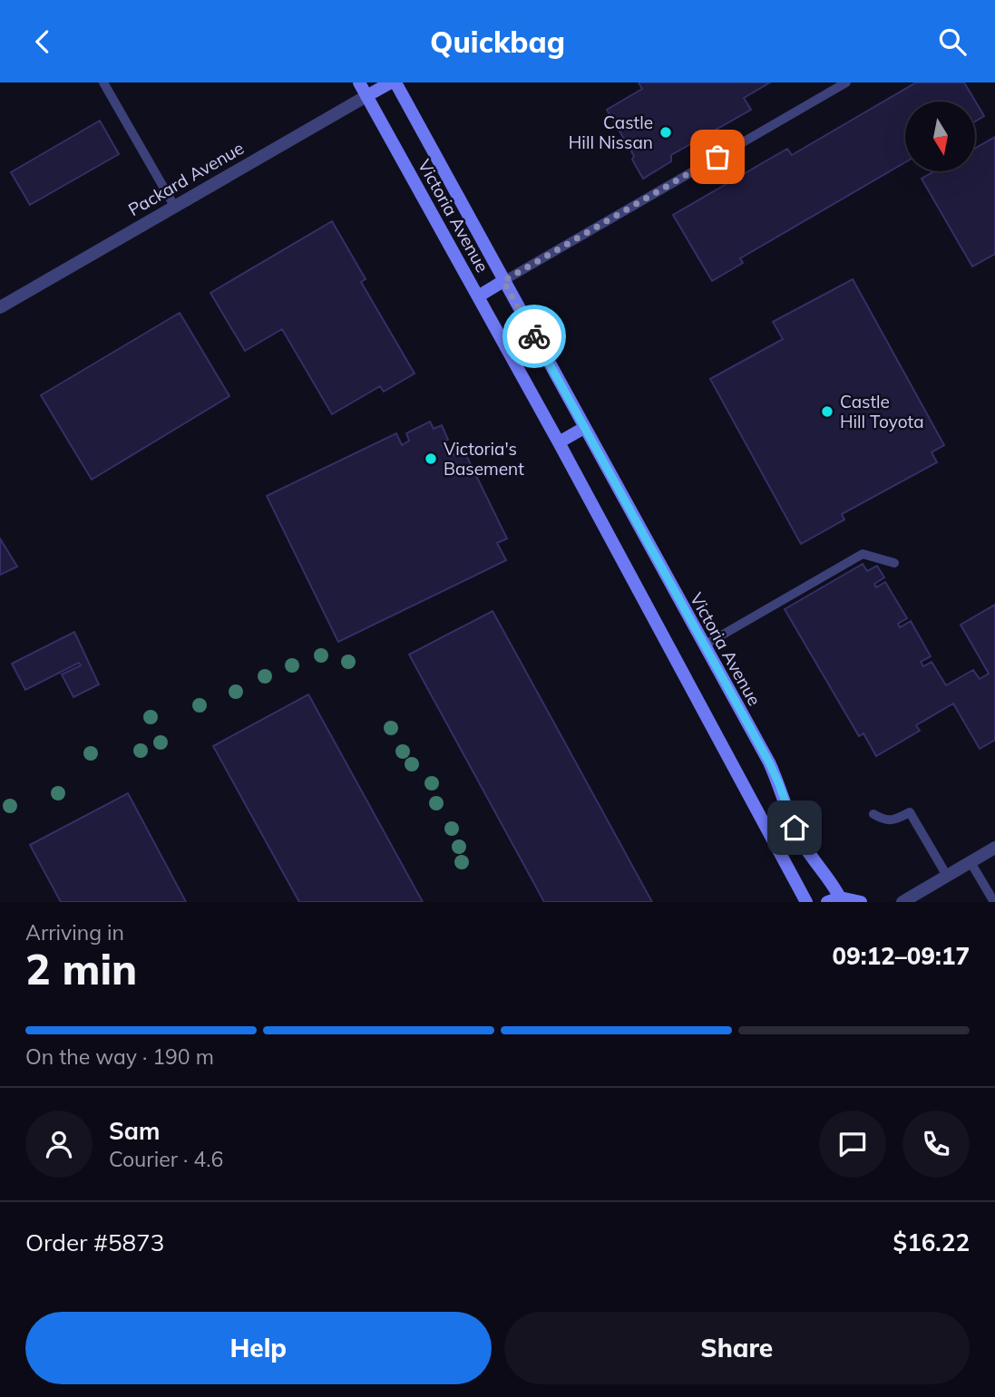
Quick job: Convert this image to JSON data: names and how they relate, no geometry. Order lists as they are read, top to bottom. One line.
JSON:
{"streets":{"main road":["Packard Avenue","Victoria Avenue"]},"crossings":[["Packard Avenue","Victoria Avenue"]],"places":["Castle Hill Nissan","Castle Hill Toyota","Victoria's Basement"],"north":"bottom","page":{"header":"Quickbag","heading":["2 min","Arriving in","09:12–09:17"],"panel":["Sam","Courier · 4.6","Order #5873","$16.22"],"bar":"On the way · 190 m","buttons":["Help","Share"]}}
